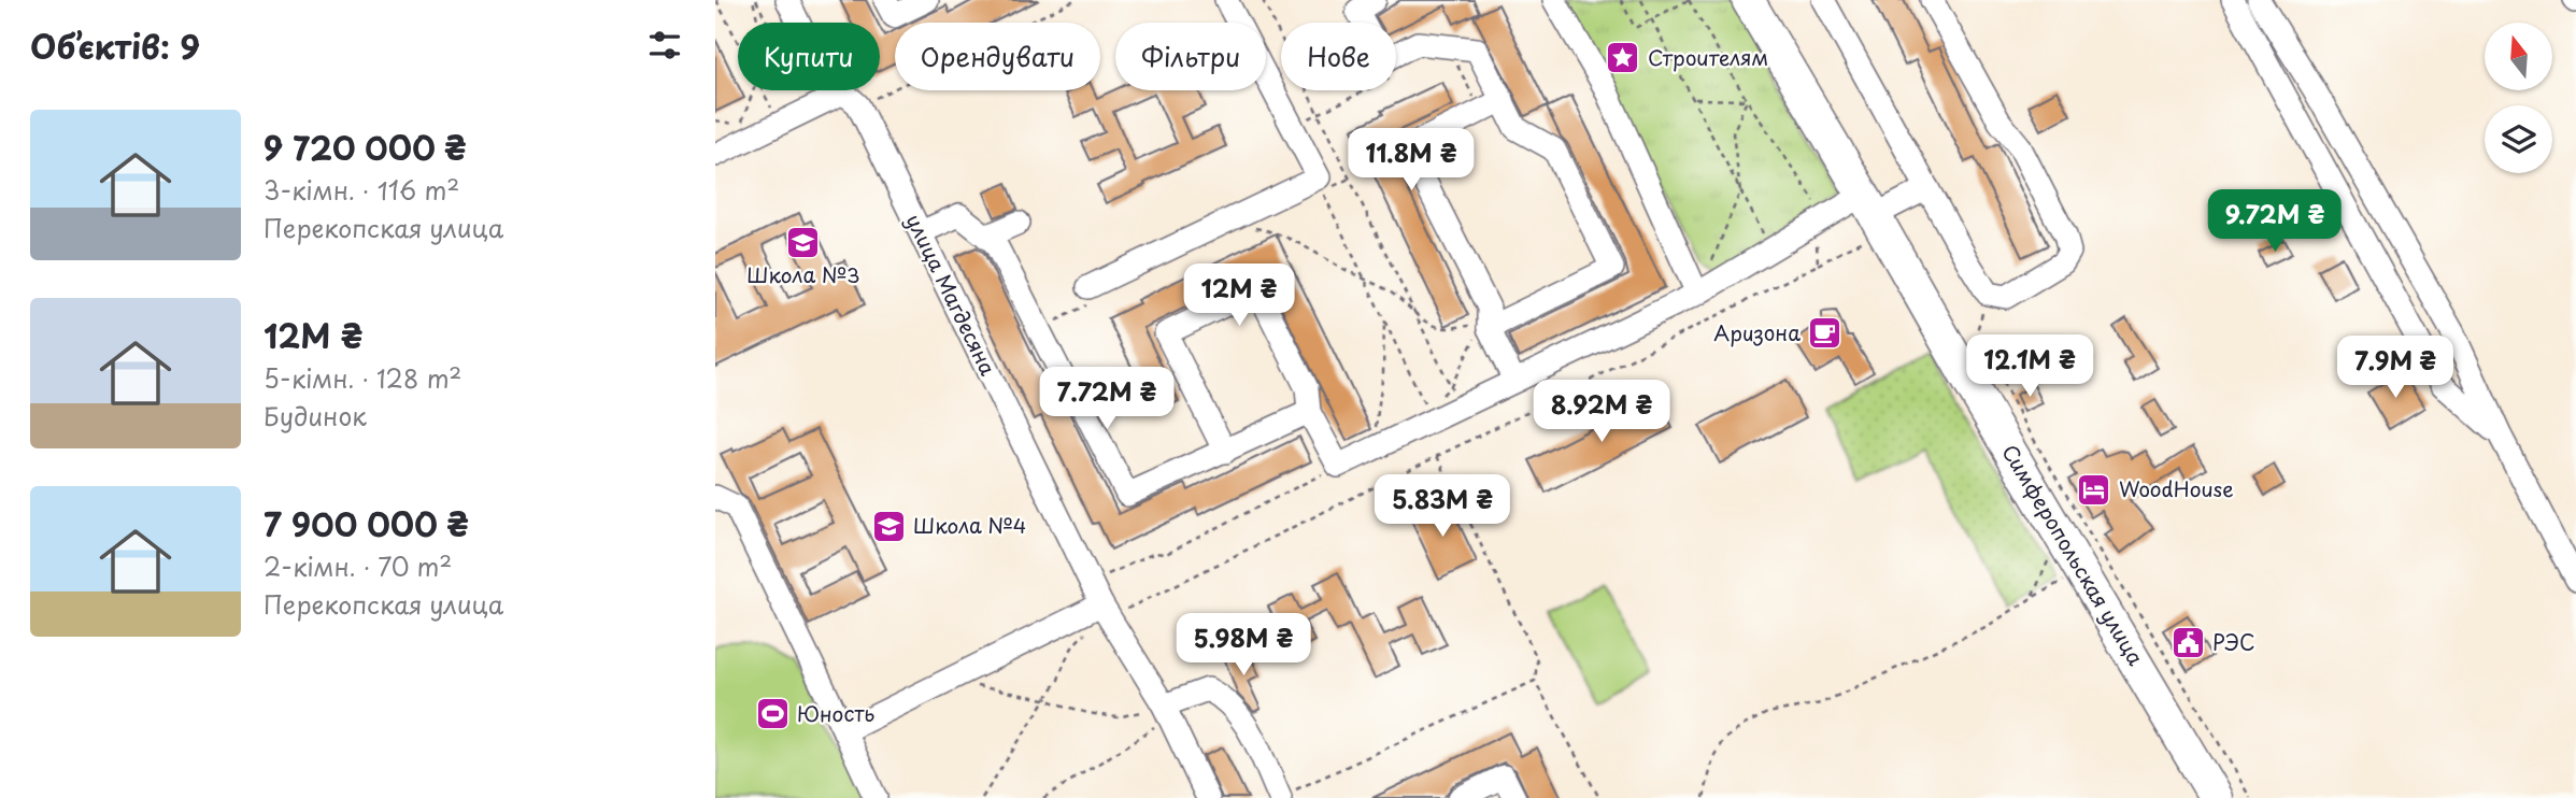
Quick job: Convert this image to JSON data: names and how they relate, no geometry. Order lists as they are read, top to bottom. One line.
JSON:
{"streets":{"highway":["Симферопольская улица"],"street":["улица Магдесяна"]},"places":{"place":["Строителям"],"school or university":["Школа №3","Школа №4"],"cafe":["Аризона"],"hotel":["WoodHouse"],"public building":["РЭС"],"sports":["Юность"]},"north":"top","page":{"heading":"Об’єктів: 9","chip":["Купити","Орендувати","Фільтри","Нове"],"list":[{"name":"9 720 000 ₴","note":"3-кімн. · 116 m² · Перекопская улица"},{"name":"12M ₴","note":"5-кімн. · 128 m² · Будинок"},{"name":"7 900 000 ₴","note":"2-кімн. · 70 m² · Перекопская улица"}],"price":["11.8M ₴","9.72M ₴","12M ₴","12.1M ₴","7.9M ₴","7.72M ₴","8.92M ₴","5.83M ₴","5.98M ₴"]}}
